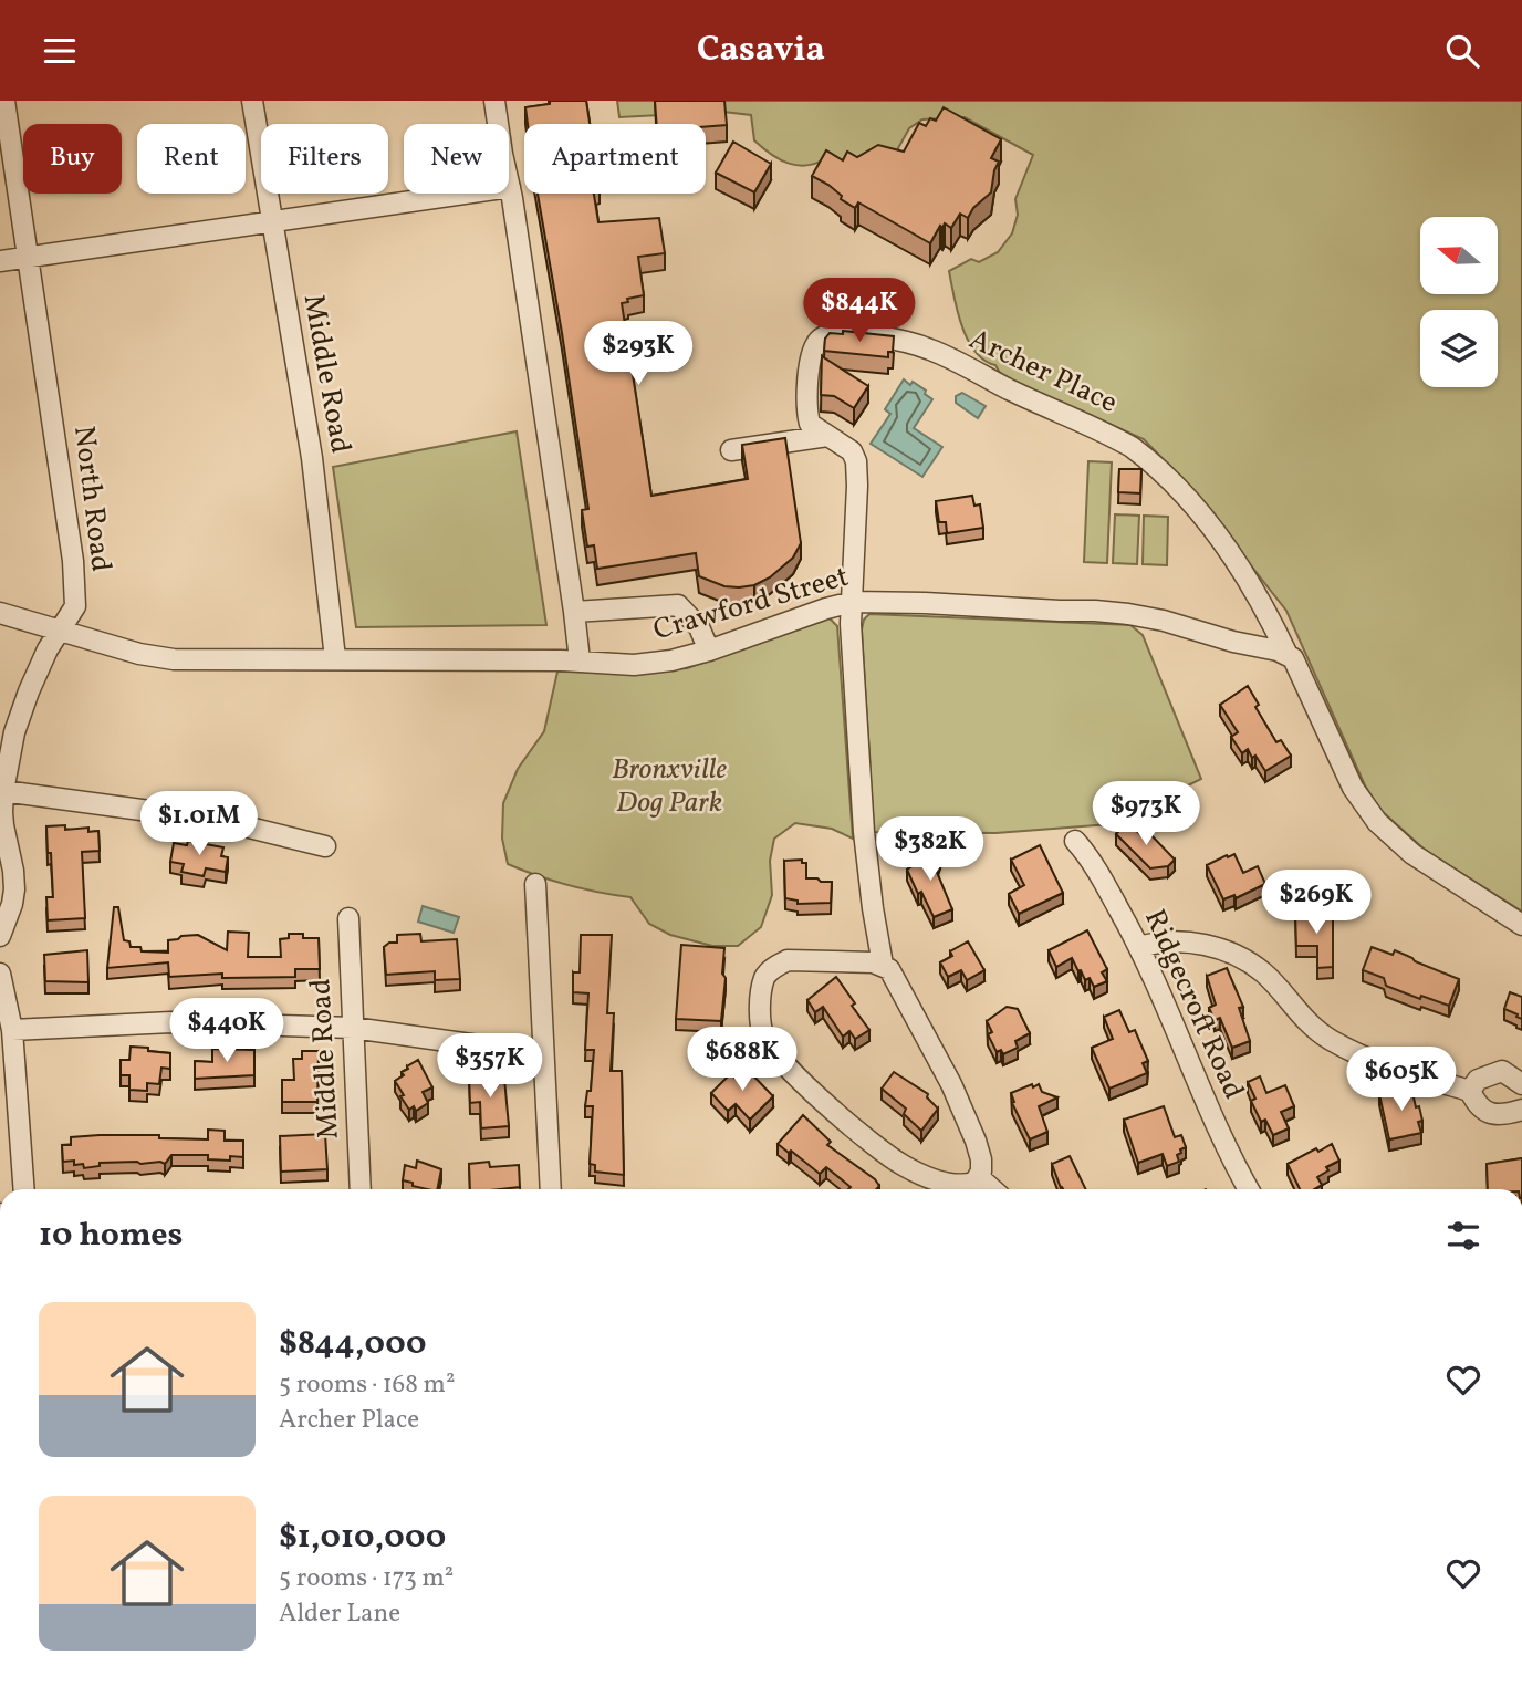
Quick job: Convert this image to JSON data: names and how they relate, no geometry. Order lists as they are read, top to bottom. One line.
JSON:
{"streets":{"street":["Archer Place","Middle Road","North Road","Crawford Street","Ridgecroft Road"]},"crossings":[["Archer Place","Crawford Street"],["Middle Road","Crawford Street"],["North Road","Crawford Street"]],"parks":["Bronxville Dog Park"],"north":"left","page":{"header":"Casavia","chip":["Buy","Rent","Filters","New","Apartment"],"price":["$844K","$293K","$973K","$1.01M","$382K","$269K","$440K","$688K","$357K","$605K"],"heading":"10 homes","list":[{"name":"$844,000","note":"5 rooms · 168 m² · Archer Place"},{"name":"$1,010,000","note":"5 rooms · 173 m² · Alder Lane"}]}}
